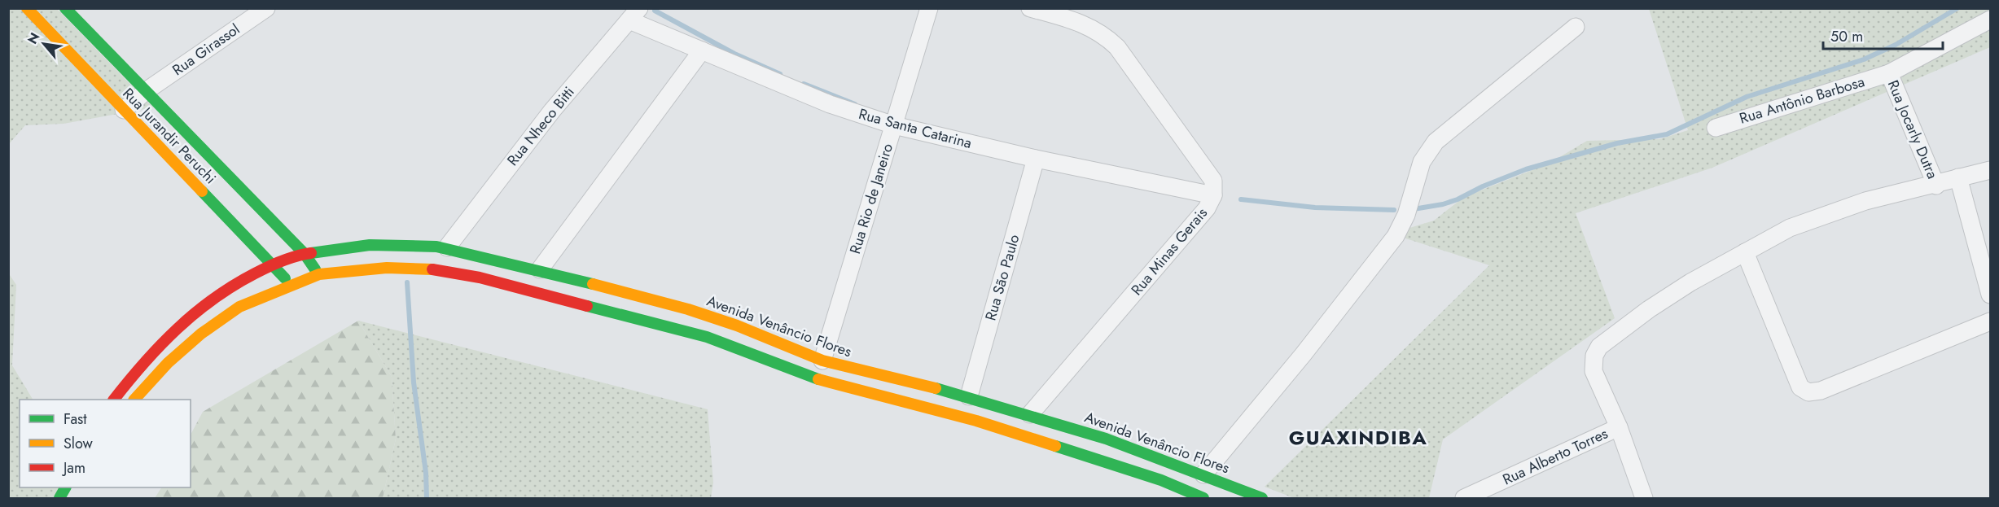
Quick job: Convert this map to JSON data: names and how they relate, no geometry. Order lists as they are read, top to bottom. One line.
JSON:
{"streets":{"main road":["Rua Jurandir Peruchi","Avenida Venâncio Flores"],"street":["Rua Girassol","Rua Antônio Barbosa","Rua Nheco Bitti","Rua Santa Catarina","Rua Jocarly Dutra","Rua Rio de Janeiro","Rua Minas Gerais","Rua São Paulo","Rua Alberto Torres"]},"crossings":[["Rua Girassol","Rua Jurandir Peruchi"],["Rua Antônio Barbosa","Rua Jocarly Dutra"],["Rua Nheco Bitti","Rua Santa Catarina"],["Rua Nheco Bitti","Avenida Venâncio Flores"],["Rua Santa Catarina","Rua Rio de Janeiro"],["Rua Santa Catarina","Rua Minas Gerais"],["Rua Santa Catarina","Rua São Paulo"],["Rua Jurandir Peruchi","Avenida Venâncio Flores"],["Rua Rio de Janeiro","Avenida Venâncio Flores"],["Rua Minas Gerais","Avenida Venâncio Flores"],["Rua São Paulo","Avenida Venâncio Flores"]],"districts":["GUAXINDIBA"],"legend":["Fast","Slow","Jam"],"scale_bar":"50 m","north":"top left"}
